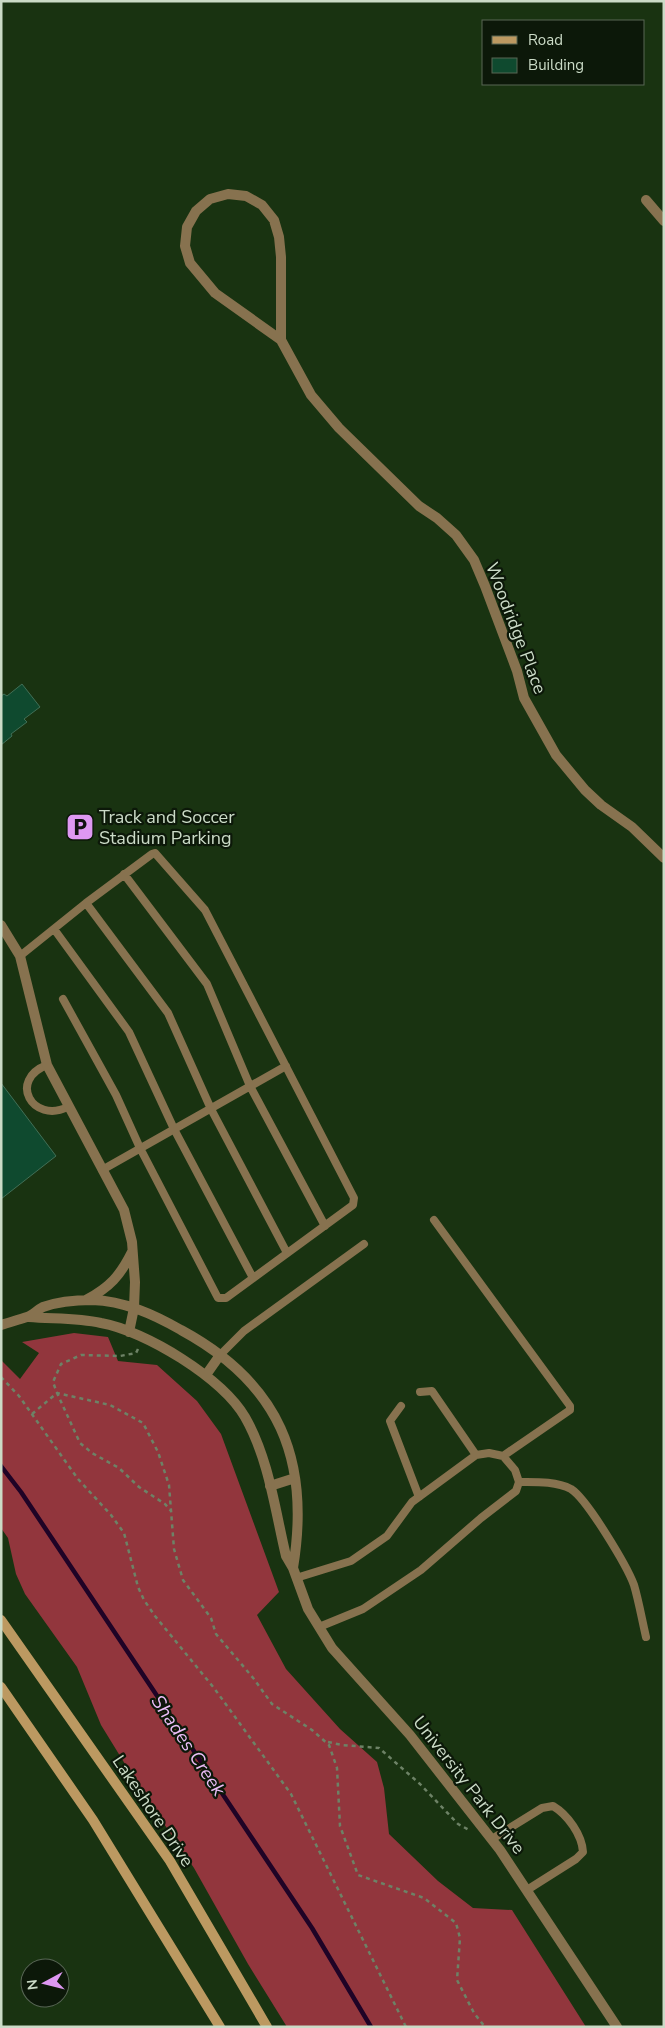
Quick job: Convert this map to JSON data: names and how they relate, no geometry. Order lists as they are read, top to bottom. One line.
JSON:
{"streets":{"main road":["Lakeshore Drive"],"street":["Woodridge Place","University Park Drive"]},"water":["Shades Creek"],"places":{"parking":["Track and Soccer Stadium Parking"]},"legend":["Road","Building"],"north":"left"}
